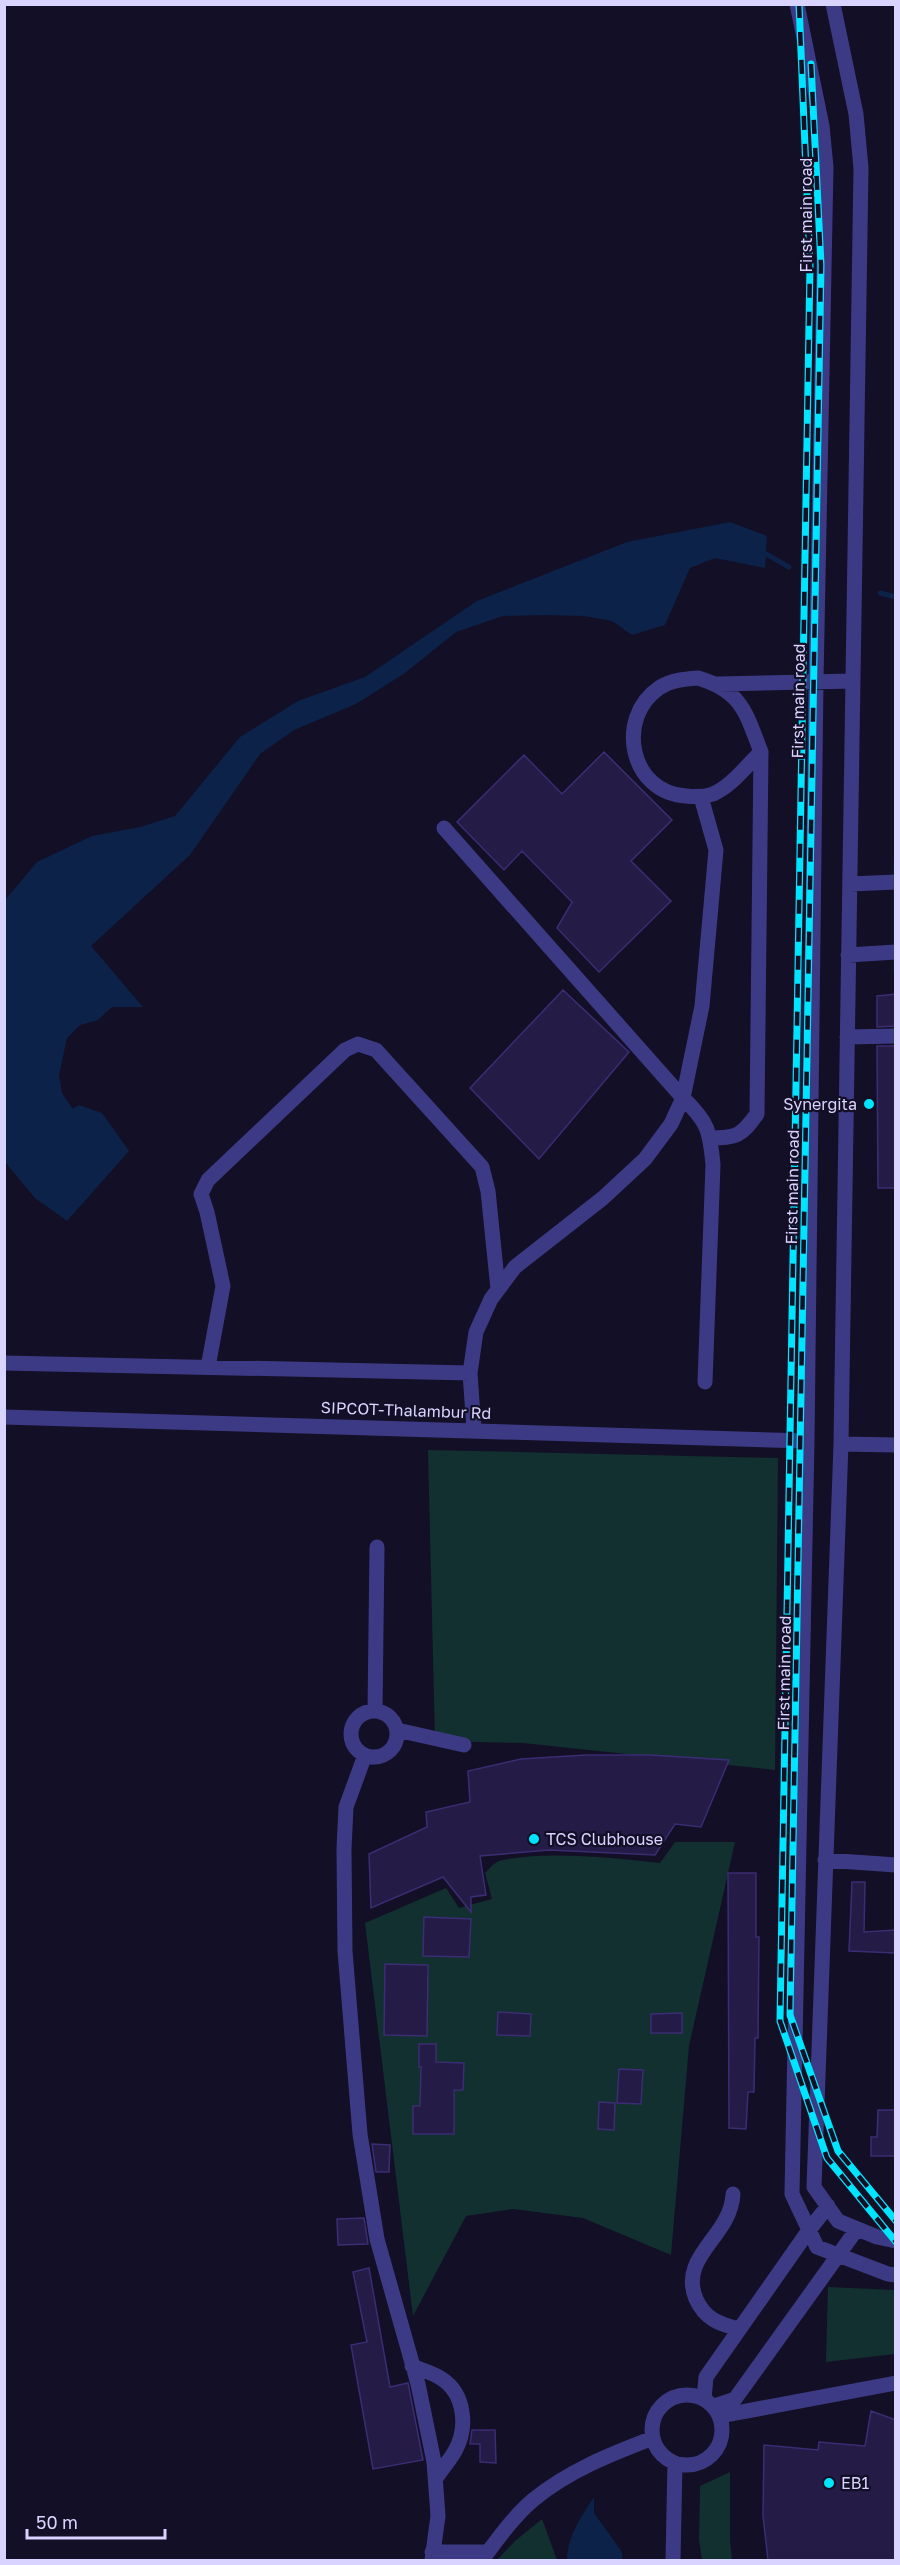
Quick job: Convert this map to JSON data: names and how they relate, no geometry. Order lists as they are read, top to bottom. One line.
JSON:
{"streets":{"street":["First main road","SIPCOT-Thalambur Rd"]},"crossings":[["First main road","SIPCOT-Thalambur Rd"]],"places":["Synergita","TCS Clubhouse","EB1"],"scale_bar":"50 m"}
